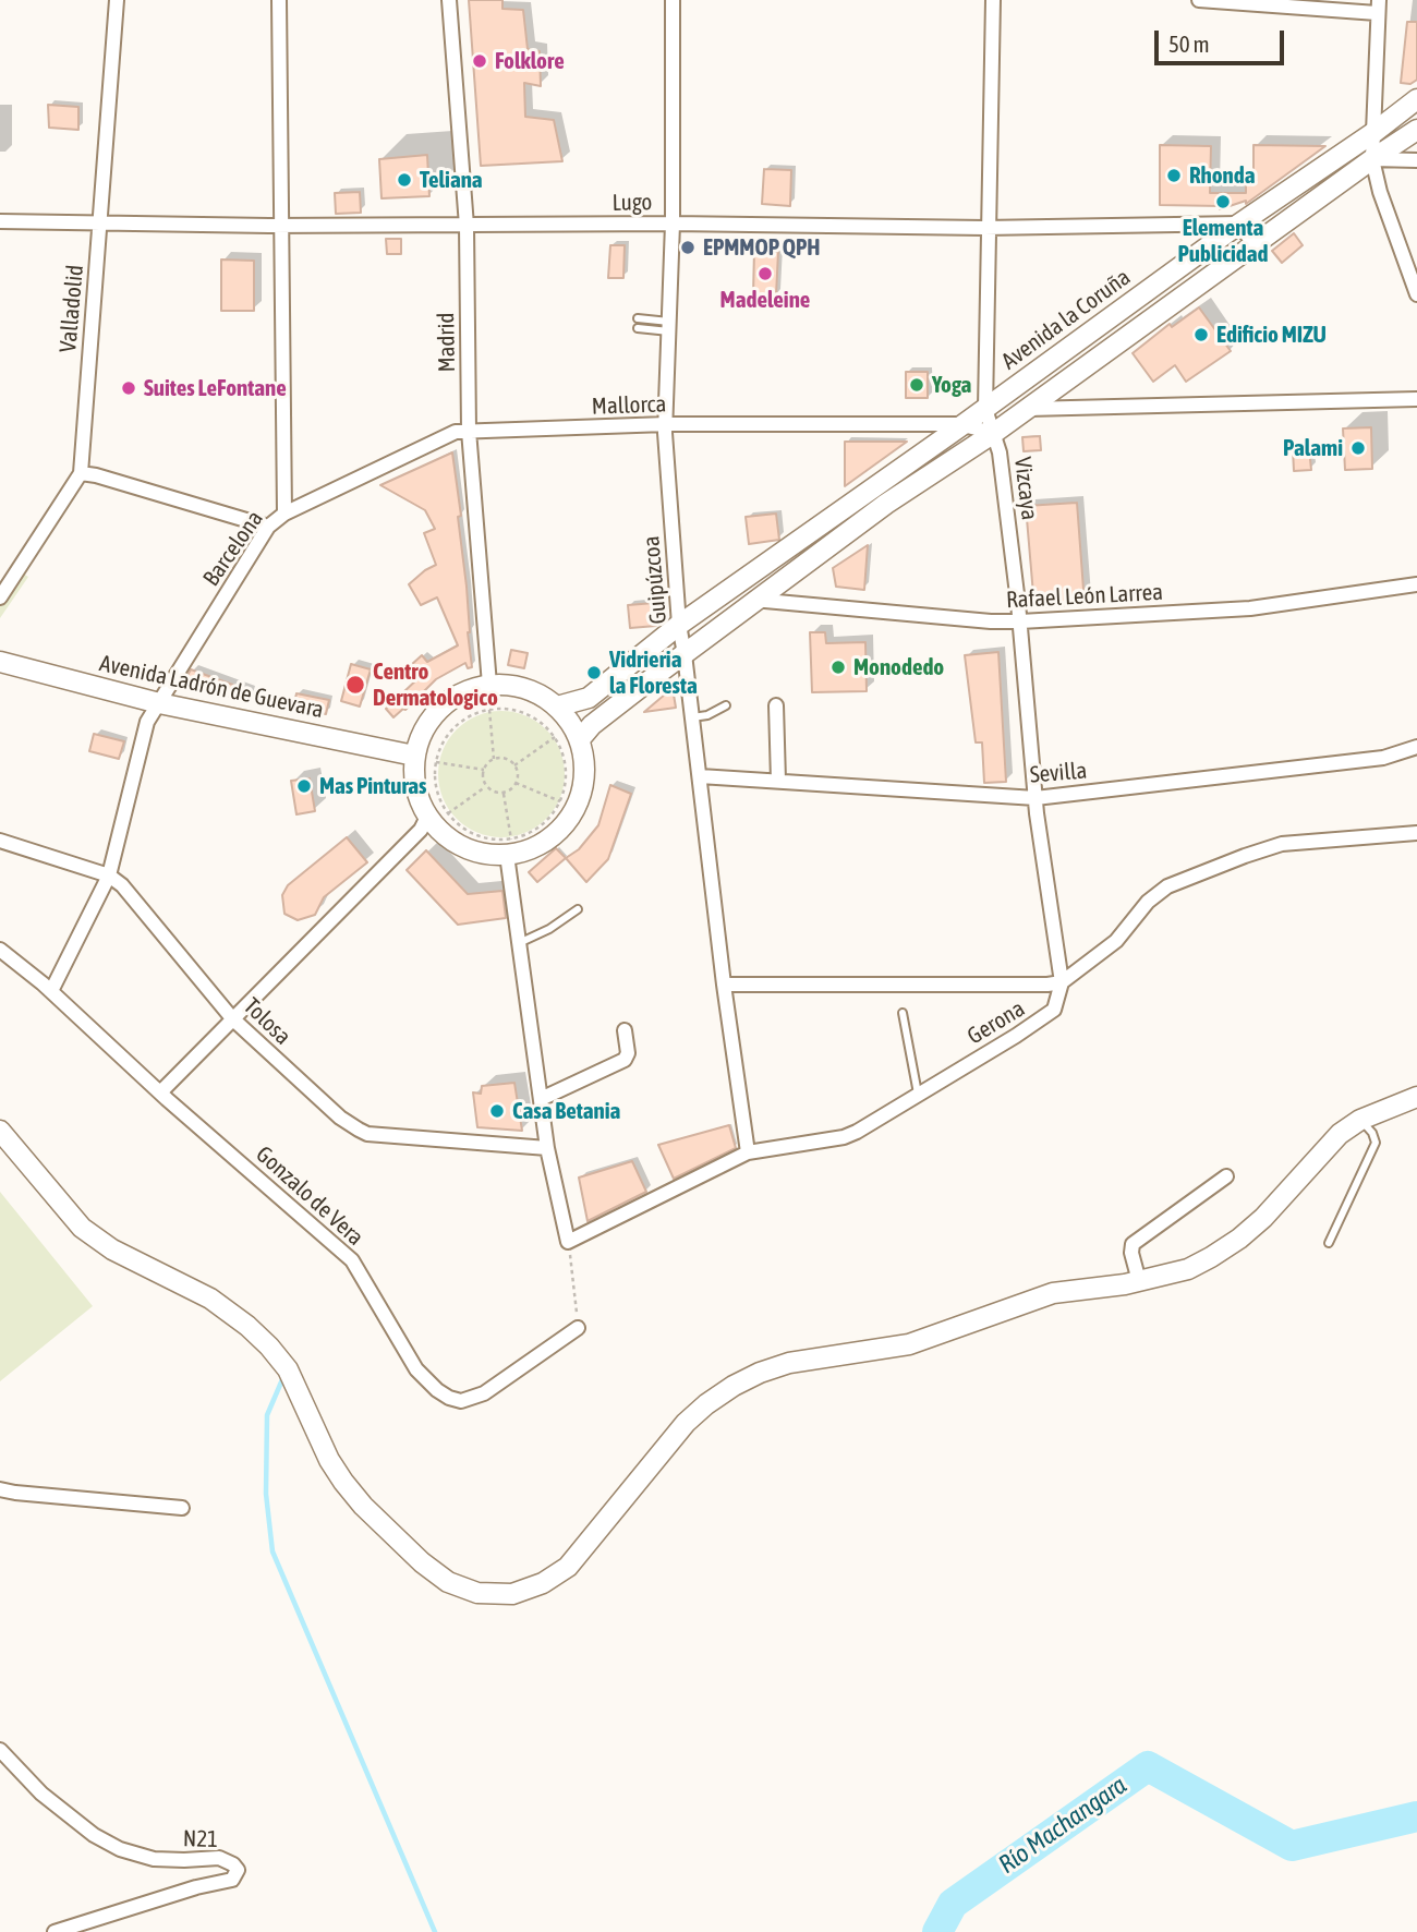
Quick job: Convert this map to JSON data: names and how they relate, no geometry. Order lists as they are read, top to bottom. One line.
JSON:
{"streets":{"main road":["Avenida la Coruña","Avenida Ladrón de Guevara"],"street":["Lugo","Valladolid","Madrid","Mallorca","Vizcaya","Barcelona","Guipúzcoa","Rafael León Larrea","Sevilla","Tolosa","Gerona","Gonzalo de Vera","N21"]},"crossings":[["Lugo","Valladolid"],["Lugo","Avenida la Coruña"],["Lugo","Madrid"],["Lugo","Vizcaya"],["Lugo","Barcelona"],["Lugo","Guipúzcoa"],["Avenida la Coruña","Mallorca"],["Avenida la Coruña","Vizcaya"],["Avenida la Coruña","Guipúzcoa"],["Madrid","Mallorca"],["Mallorca","Vizcaya"],["Mallorca","Barcelona"],["Mallorca","Guipúzcoa"],["Vizcaya","Rafael León Larrea"],["Vizcaya","Sevilla"],["Vizcaya","Gerona"],["Barcelona","Avenida Ladrón de Guevara"],["Barcelona","Tolosa"],["Barcelona","Gonzalo de Vera"],["Guipúzcoa","Sevilla"],["Guipúzcoa","Gerona"]],"water":["Río Machangara"],"places":["Folklore","Rhonda","Teliana","Elementa Publicidad","EPMMOP QPH","Madeleine","Edificio MIZU","Yoga","Suites LeFontane","Palami","Monodedo","Vidrieria la Floresta","Centro Dermatologico","Mas Pinturas","Casa Betania"],"scale_bar":"50 m"}
